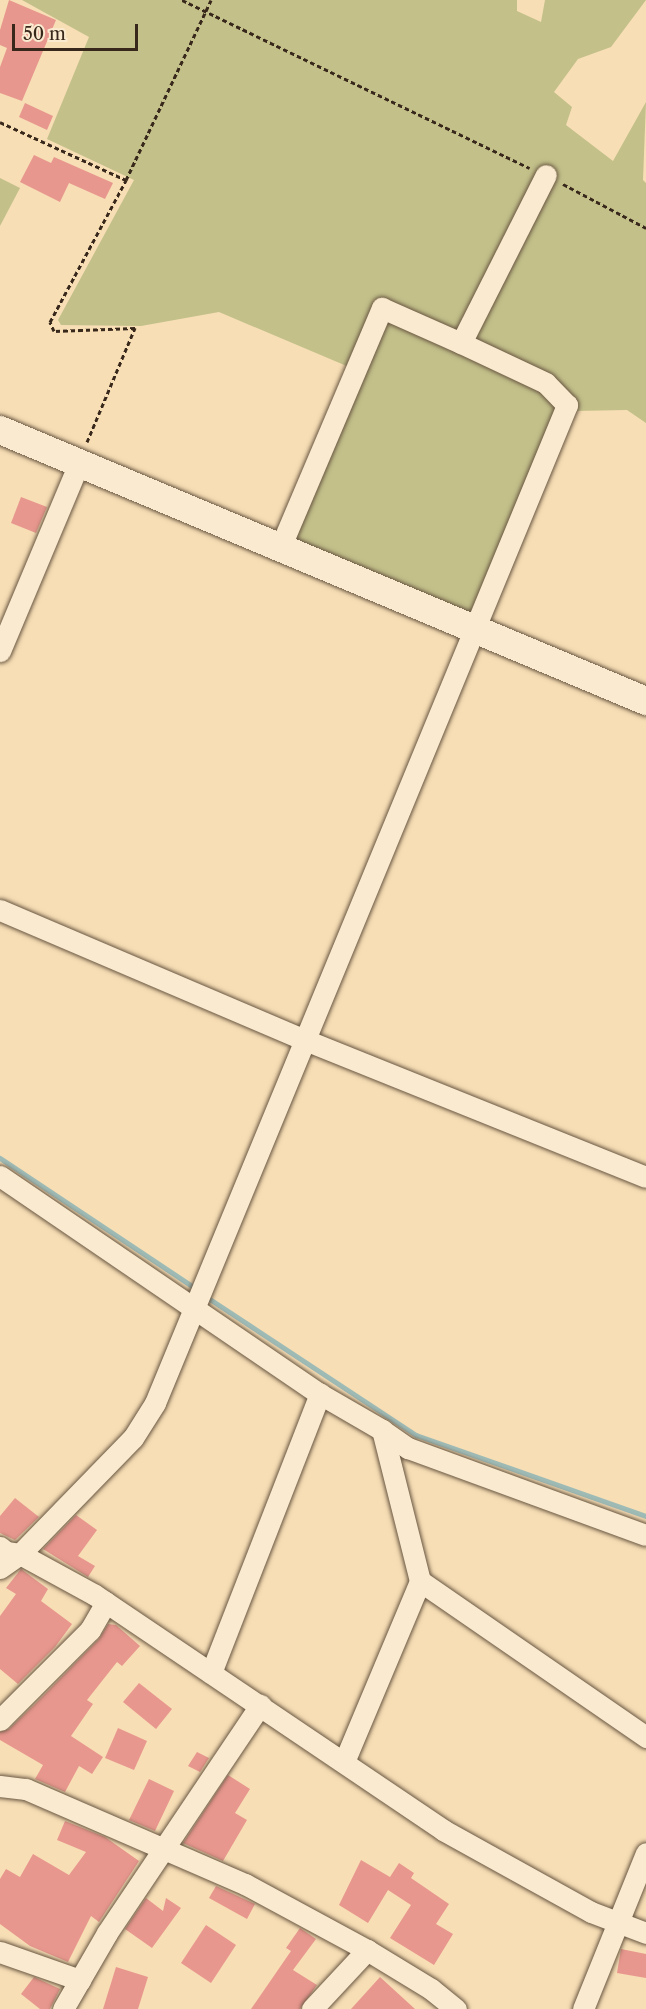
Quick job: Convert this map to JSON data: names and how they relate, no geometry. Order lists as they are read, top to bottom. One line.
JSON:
{"scale_bar":"50 m"}
